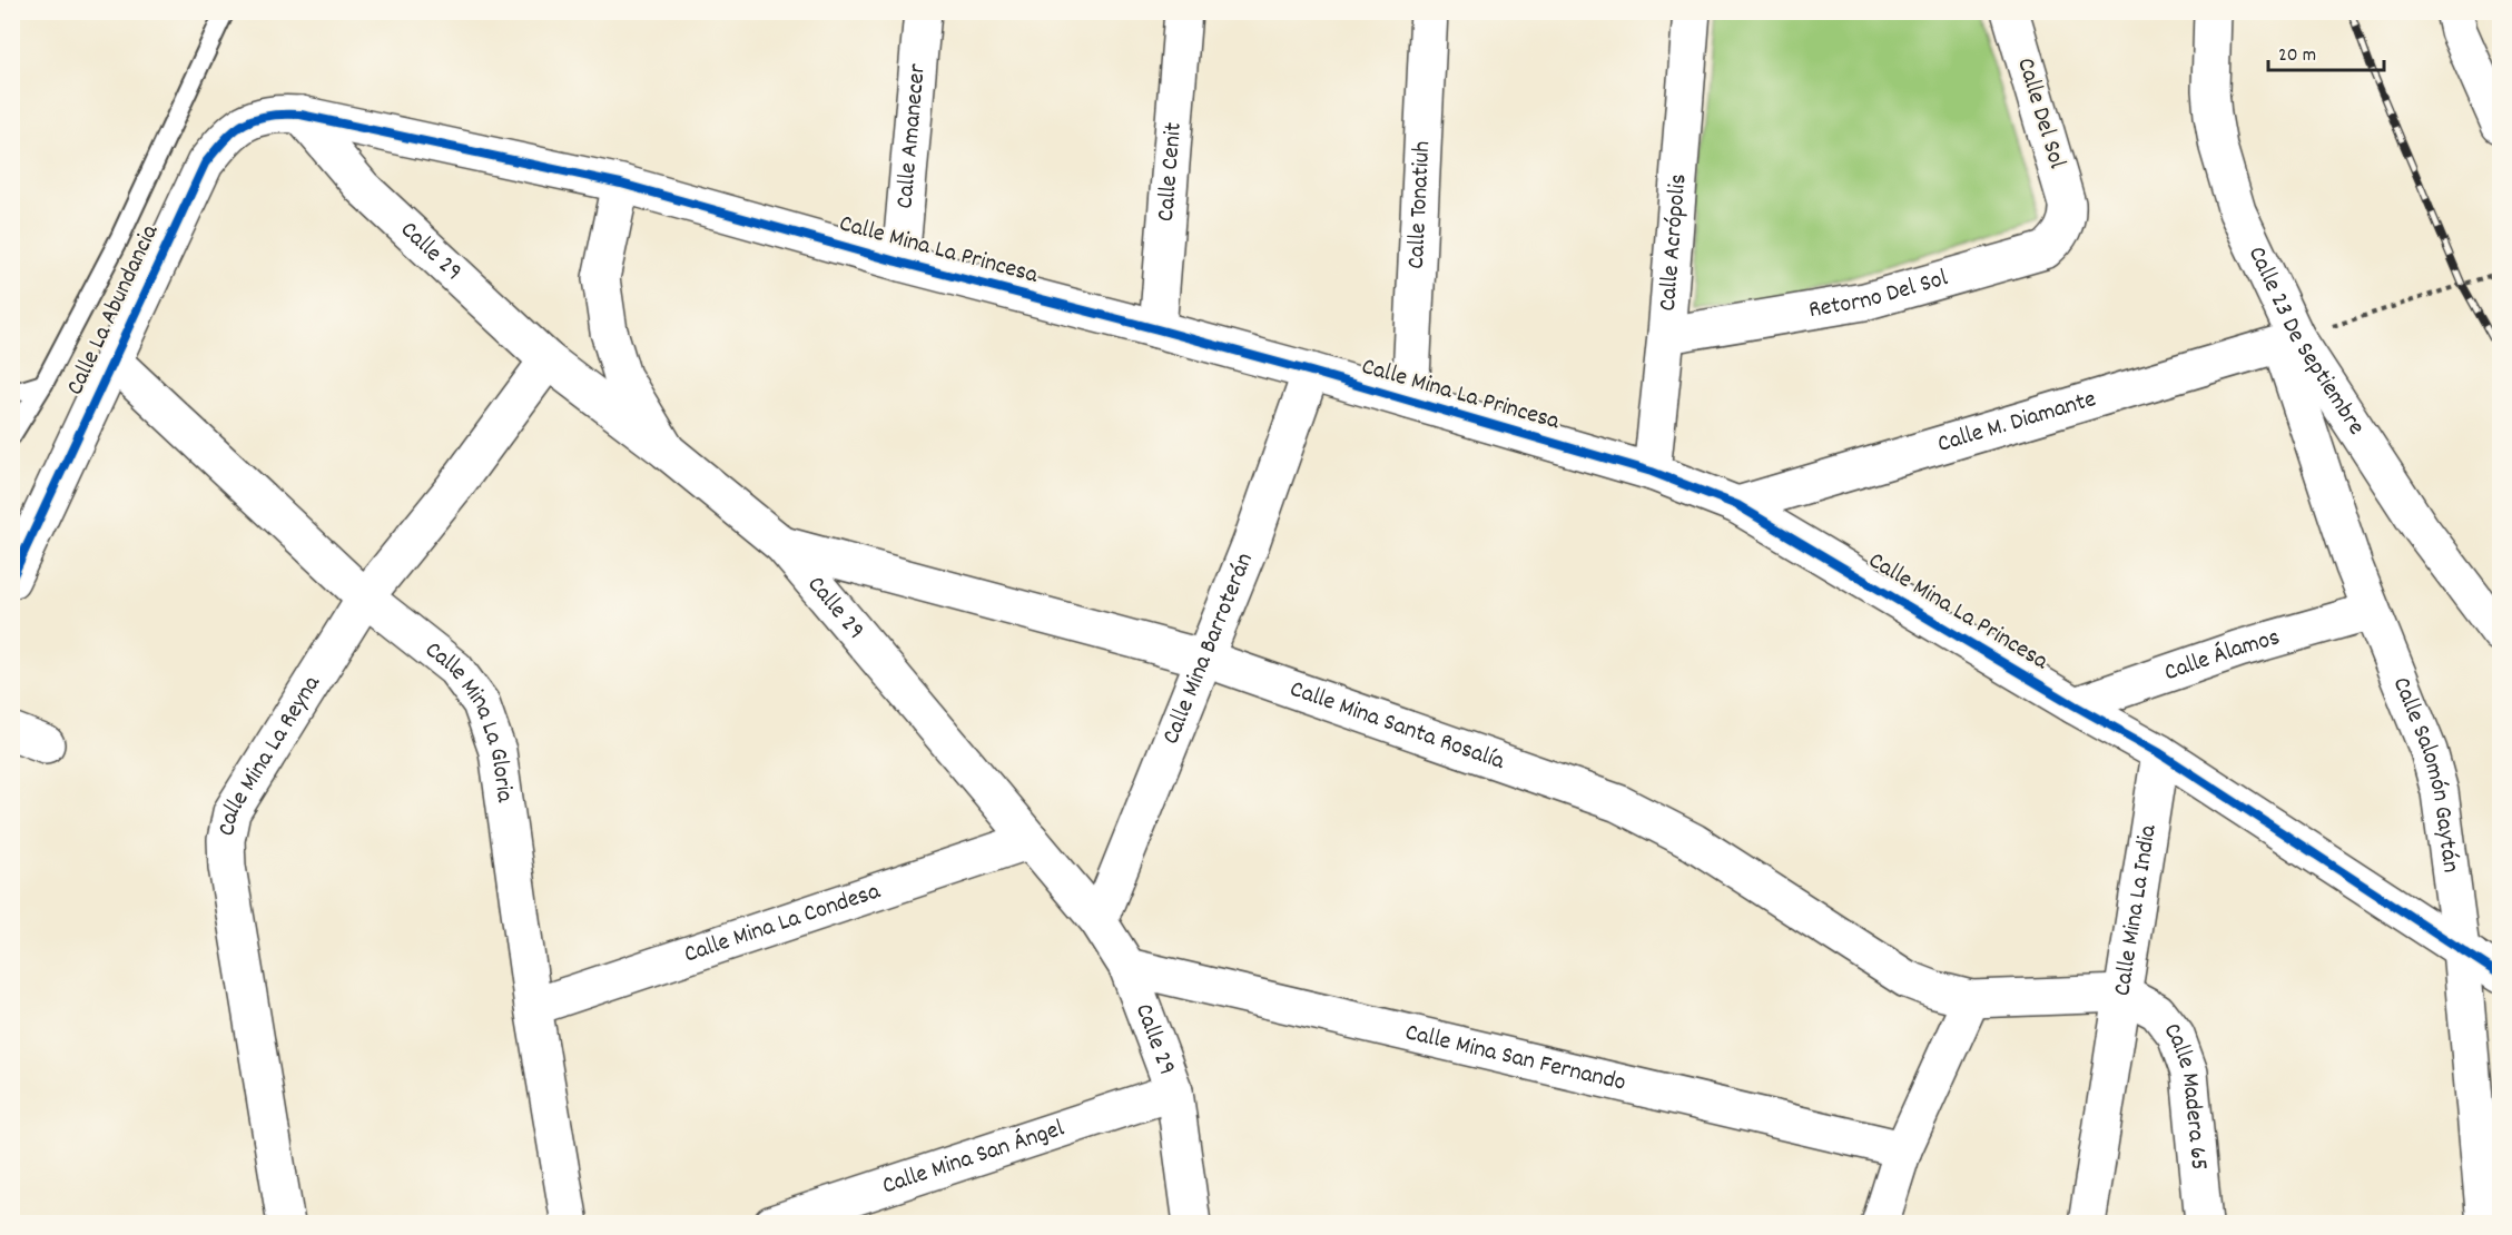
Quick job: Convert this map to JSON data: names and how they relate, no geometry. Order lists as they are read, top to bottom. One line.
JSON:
{"streets":{"street":["Calle Del Sol","Calle Amanecer","Calle Cenit","Calle Tonatiuh","Calle Acrópolis","Calle Mina La Princesa","Calle 29","Retorno Del Sol","Calle La Abundancia","Calle 23 De Septiembre","Calle M. Diamante","Calle Mina Barroterán","Calle Álamos","Calle Mina Santa Rosalía","Calle Mina La Gloria","Calle Mina La Reyna","Calle Salomón Gaytán","Calle Mina La India","Calle Mina La Condesa","Calle Mina San Fernando","Calle Madera 65","Calle Mina San Ángel"]},"crossings":[["Calle Del Sol","Retorno Del Sol"],["Calle Amanecer","Calle Mina La Princesa"],["Calle Cenit","Calle Mina La Princesa"],["Calle Tonatiuh","Calle Mina La Princesa"],["Calle Acrópolis","Calle Mina La Princesa"],["Calle Acrópolis","Retorno Del Sol"],["Calle Mina La Princesa","Calle 29"],["Calle Mina La Princesa","Calle La Abundancia"],["Calle Mina La Princesa","Calle M. Diamante"],["Calle Mina La Princesa","Calle Mina Barroterán"],["Calle Mina La Princesa","Calle Álamos"],["Calle Mina La Princesa","Calle Salomón Gaytán"],["Calle Mina La Princesa","Calle Mina La India"],["Calle 29","Calle La Abundancia"],["Calle 29","Calle Mina Barroterán"],["Calle 29","Calle Mina Santa Rosalía"],["Calle 29","Calle Mina La Reyna"],["Calle 29","Calle Mina La Condesa"],["Calle 29","Calle Mina San Fernando"],["Calle 29","Calle Mina San Ángel"],["Calle La Abundancia","Calle Mina La Gloria"],["Calle 23 De Septiembre","Calle M. Diamante"],["Calle 23 De Septiembre","Calle Salomón Gaytán"],["Calle M. Diamante","Calle Salomón Gaytán"],["Calle Mina Barroterán","Calle Mina Santa Rosalía"],["Calle Álamos","Calle Salomón Gaytán"],["Calle Mina Santa Rosalía","Calle Mina La India"],["Calle Mina La Gloria","Calle Mina La Reyna"],["Calle Mina La Gloria","Calle Mina La Condesa"],["Calle Mina La India","Calle Madera 65"]],"scale_bar":"20 m"}
